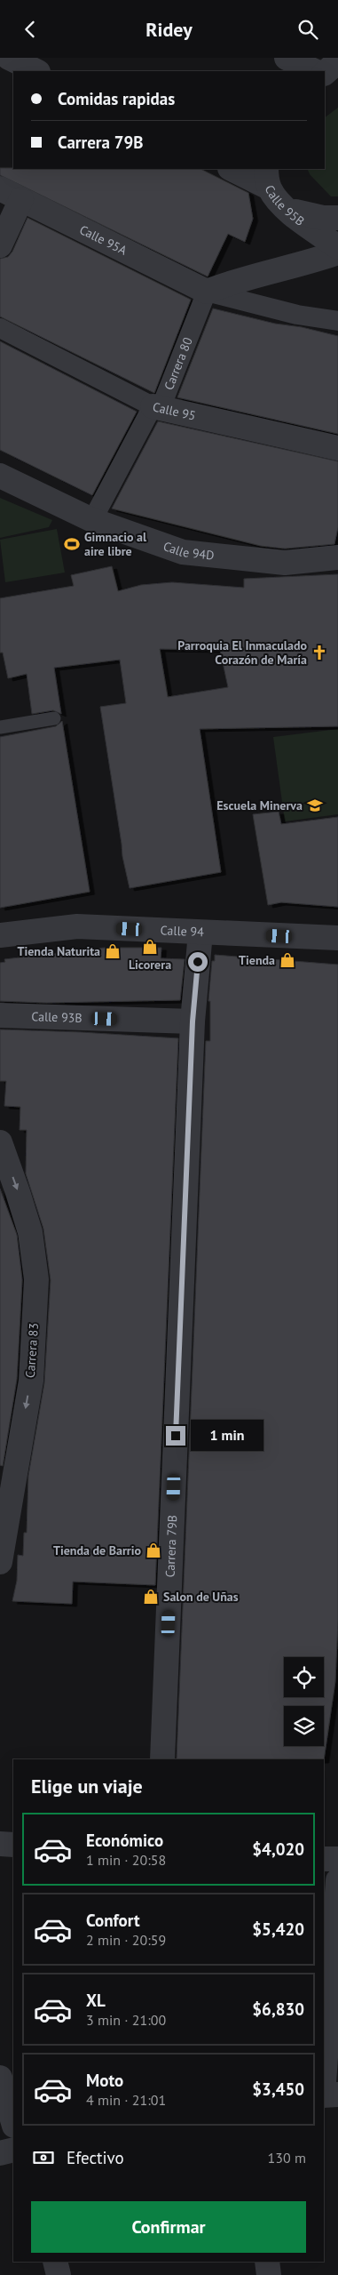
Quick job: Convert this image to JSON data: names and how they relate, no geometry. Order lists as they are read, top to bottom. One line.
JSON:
{"streets":{"street":["Calle 95B","Calle 95A","Carrera 80","Calle 95","Calle 94D","Calle 94","Calle 93B","Carrera 83","Carrera 79B"]},"crossings":[["Calle 95A","Carrera 80"],["Carrera 80","Calle 95"],["Carrera 80","Calle 94D"],["Calle 94","Carrera 79B"],["Calle 93B","Carrera 79B"]],"one_way":["Carrera 83"],"places":{"sports":["Gimnacio al aire libre"],"church":["Parroquia El Inmaculado Corazón de María"],"school or university":["Escuela Minerva"],"shop":["Licorera","Tienda Naturita","Tienda","Tienda de Barrio","Salon de Uñas"]},"page":{"header":"Ridey","banner":["Comidas rapidas","Carrera 79B"],"bubble":"1 min","heading":"Elige un viaje","list":[{"name":"Económico","note":"1 min · 20:58","value":"$4,020"},{"name":"Confort","note":"2 min · 20:59","value":"$5,420"},{"name":"XL","note":"3 min · 21:00","value":"$6,830"},{"name":"Moto","note":"4 min · 21:01","value":"$3,450"}],"pay":["Efectivo","130 m"],"buttons":"Confirmar"}}
